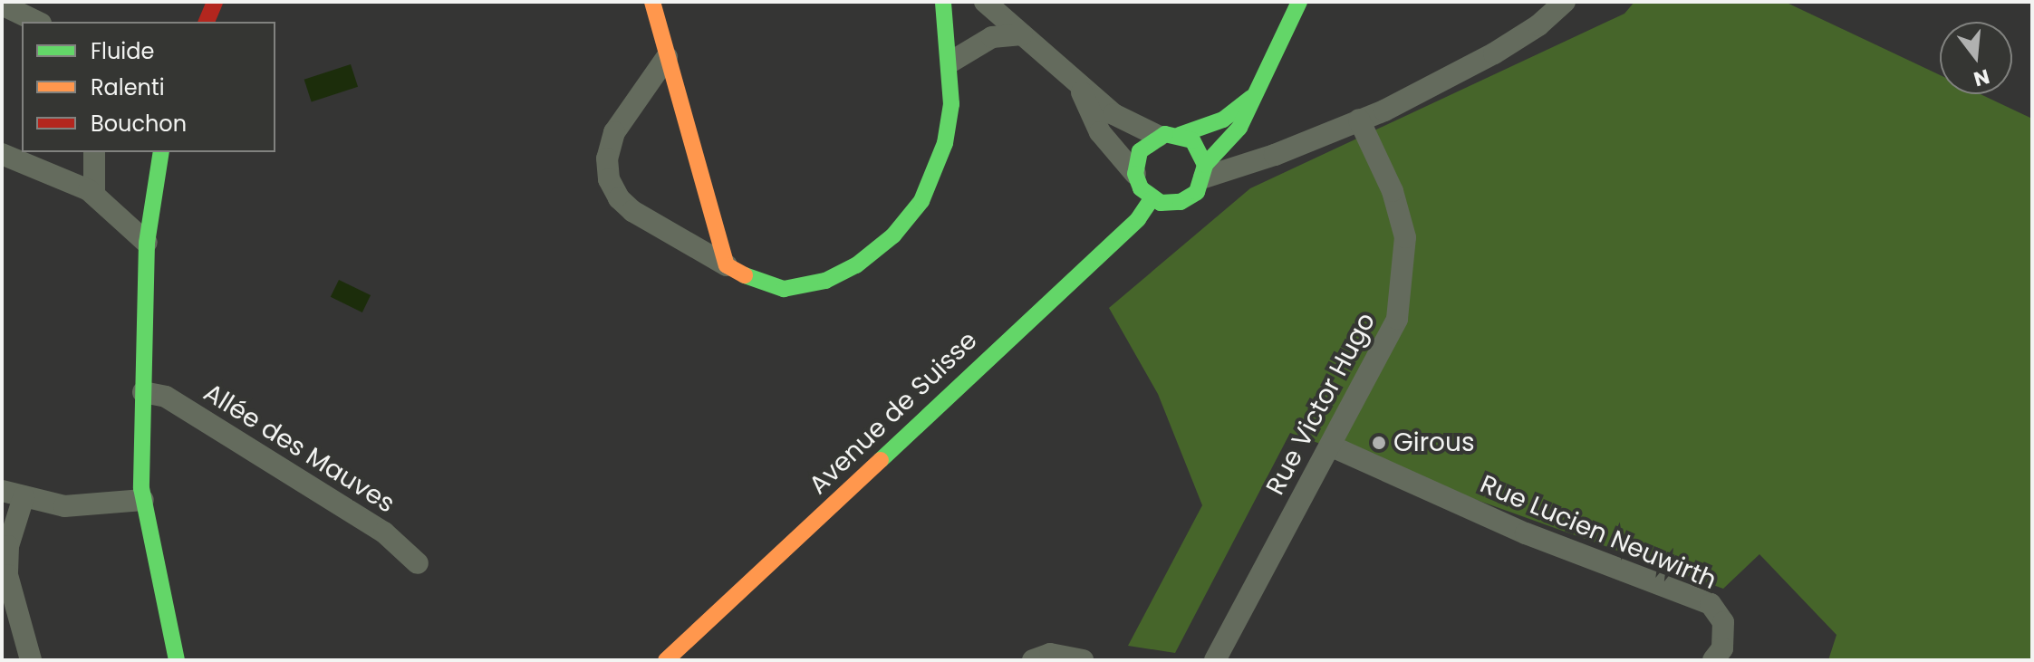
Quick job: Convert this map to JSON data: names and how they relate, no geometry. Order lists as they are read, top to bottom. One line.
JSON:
{"streets":{"street":["Rue Victor Hugo","Avenue de Suisse","Allée des Mauves","Rue Lucien Neuwirth"]},"crossings":[["Rue Victor Hugo","Rue Lucien Neuwirth"]],"places":["Girous"],"legend":["Fluide","Ralenti","Bouchon"],"north":"bottom"}
